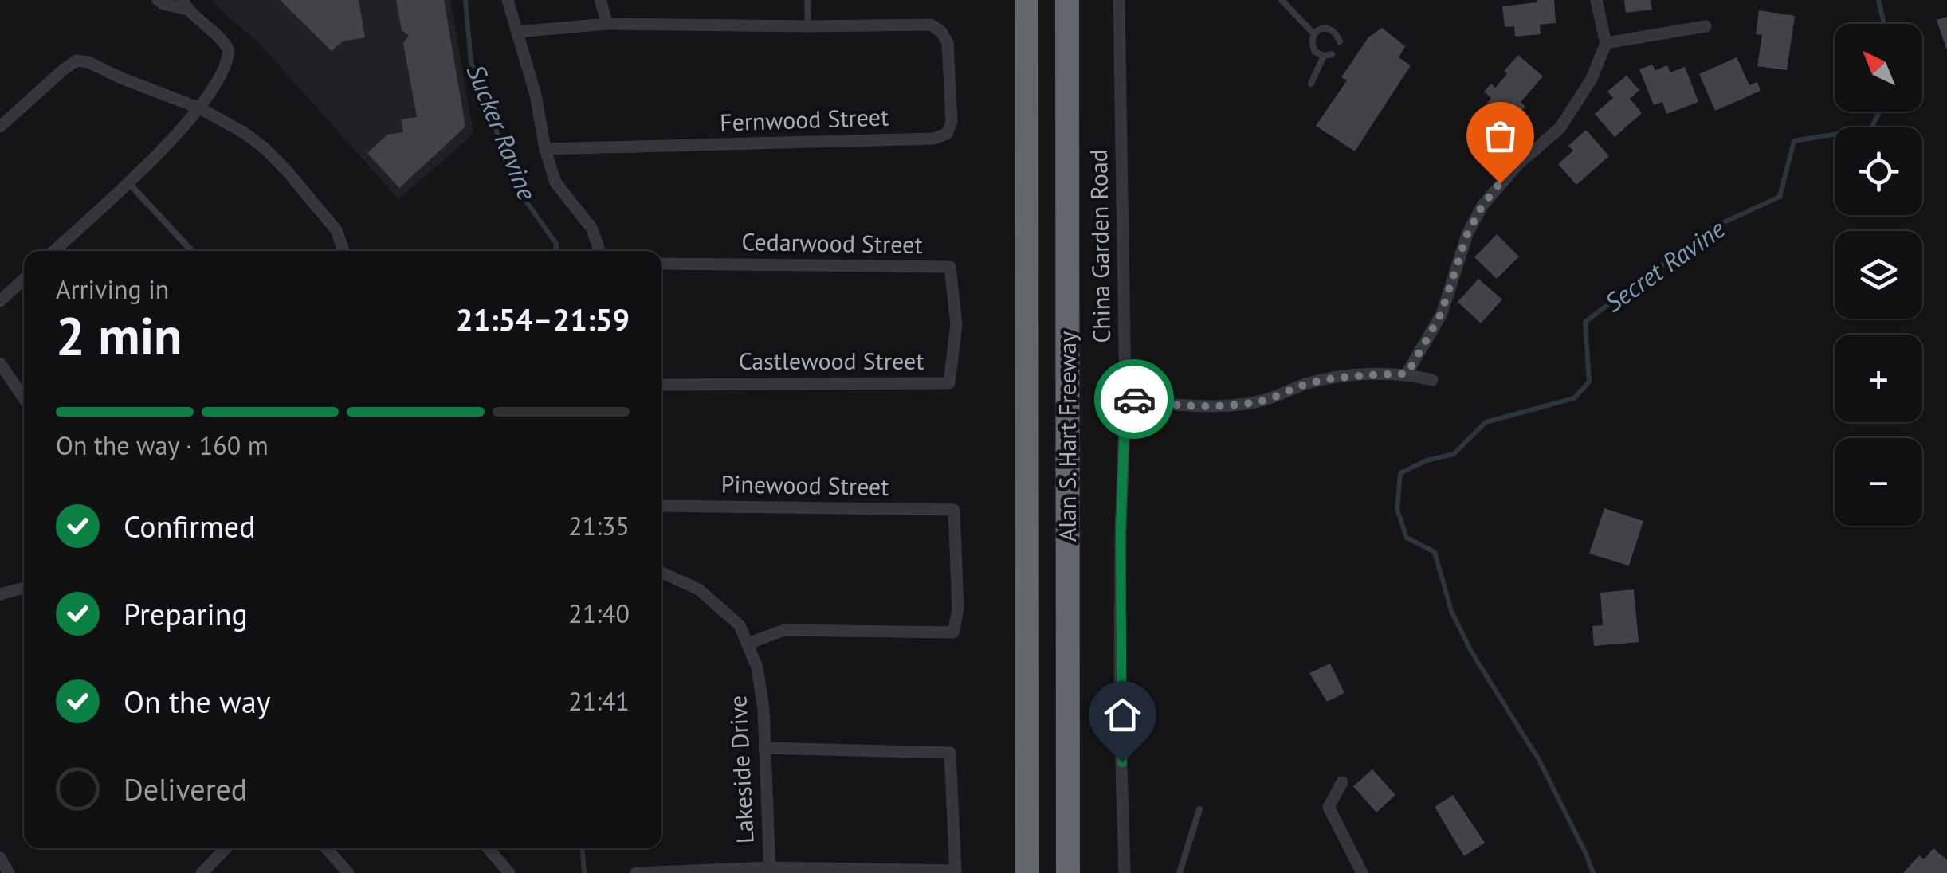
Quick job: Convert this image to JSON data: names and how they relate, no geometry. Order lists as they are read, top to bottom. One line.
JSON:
{"streets":{"highway":["Alan S. Hart Freeway"],"street":["Fernwood Street","Cedarwood Street","China Garden Road","Castlewood Street","Pinewood Street","Lakeside Drive"]},"crossings":[["Cedarwood Street","Castlewood Street"],["Pinewood Street","Lakeside Drive"]],"water":["Sucker Ravine","Secret Ravine"],"north":"top left","page":{"map_buttons":["+","−"],"heading":["2 min","Arriving in","21:54–21:59"],"bar":"On the way · 160 m","list":[["Confirmed","21:35"],["Preparing","21:40"],["On the way","21:41"],"Delivered"]}}
